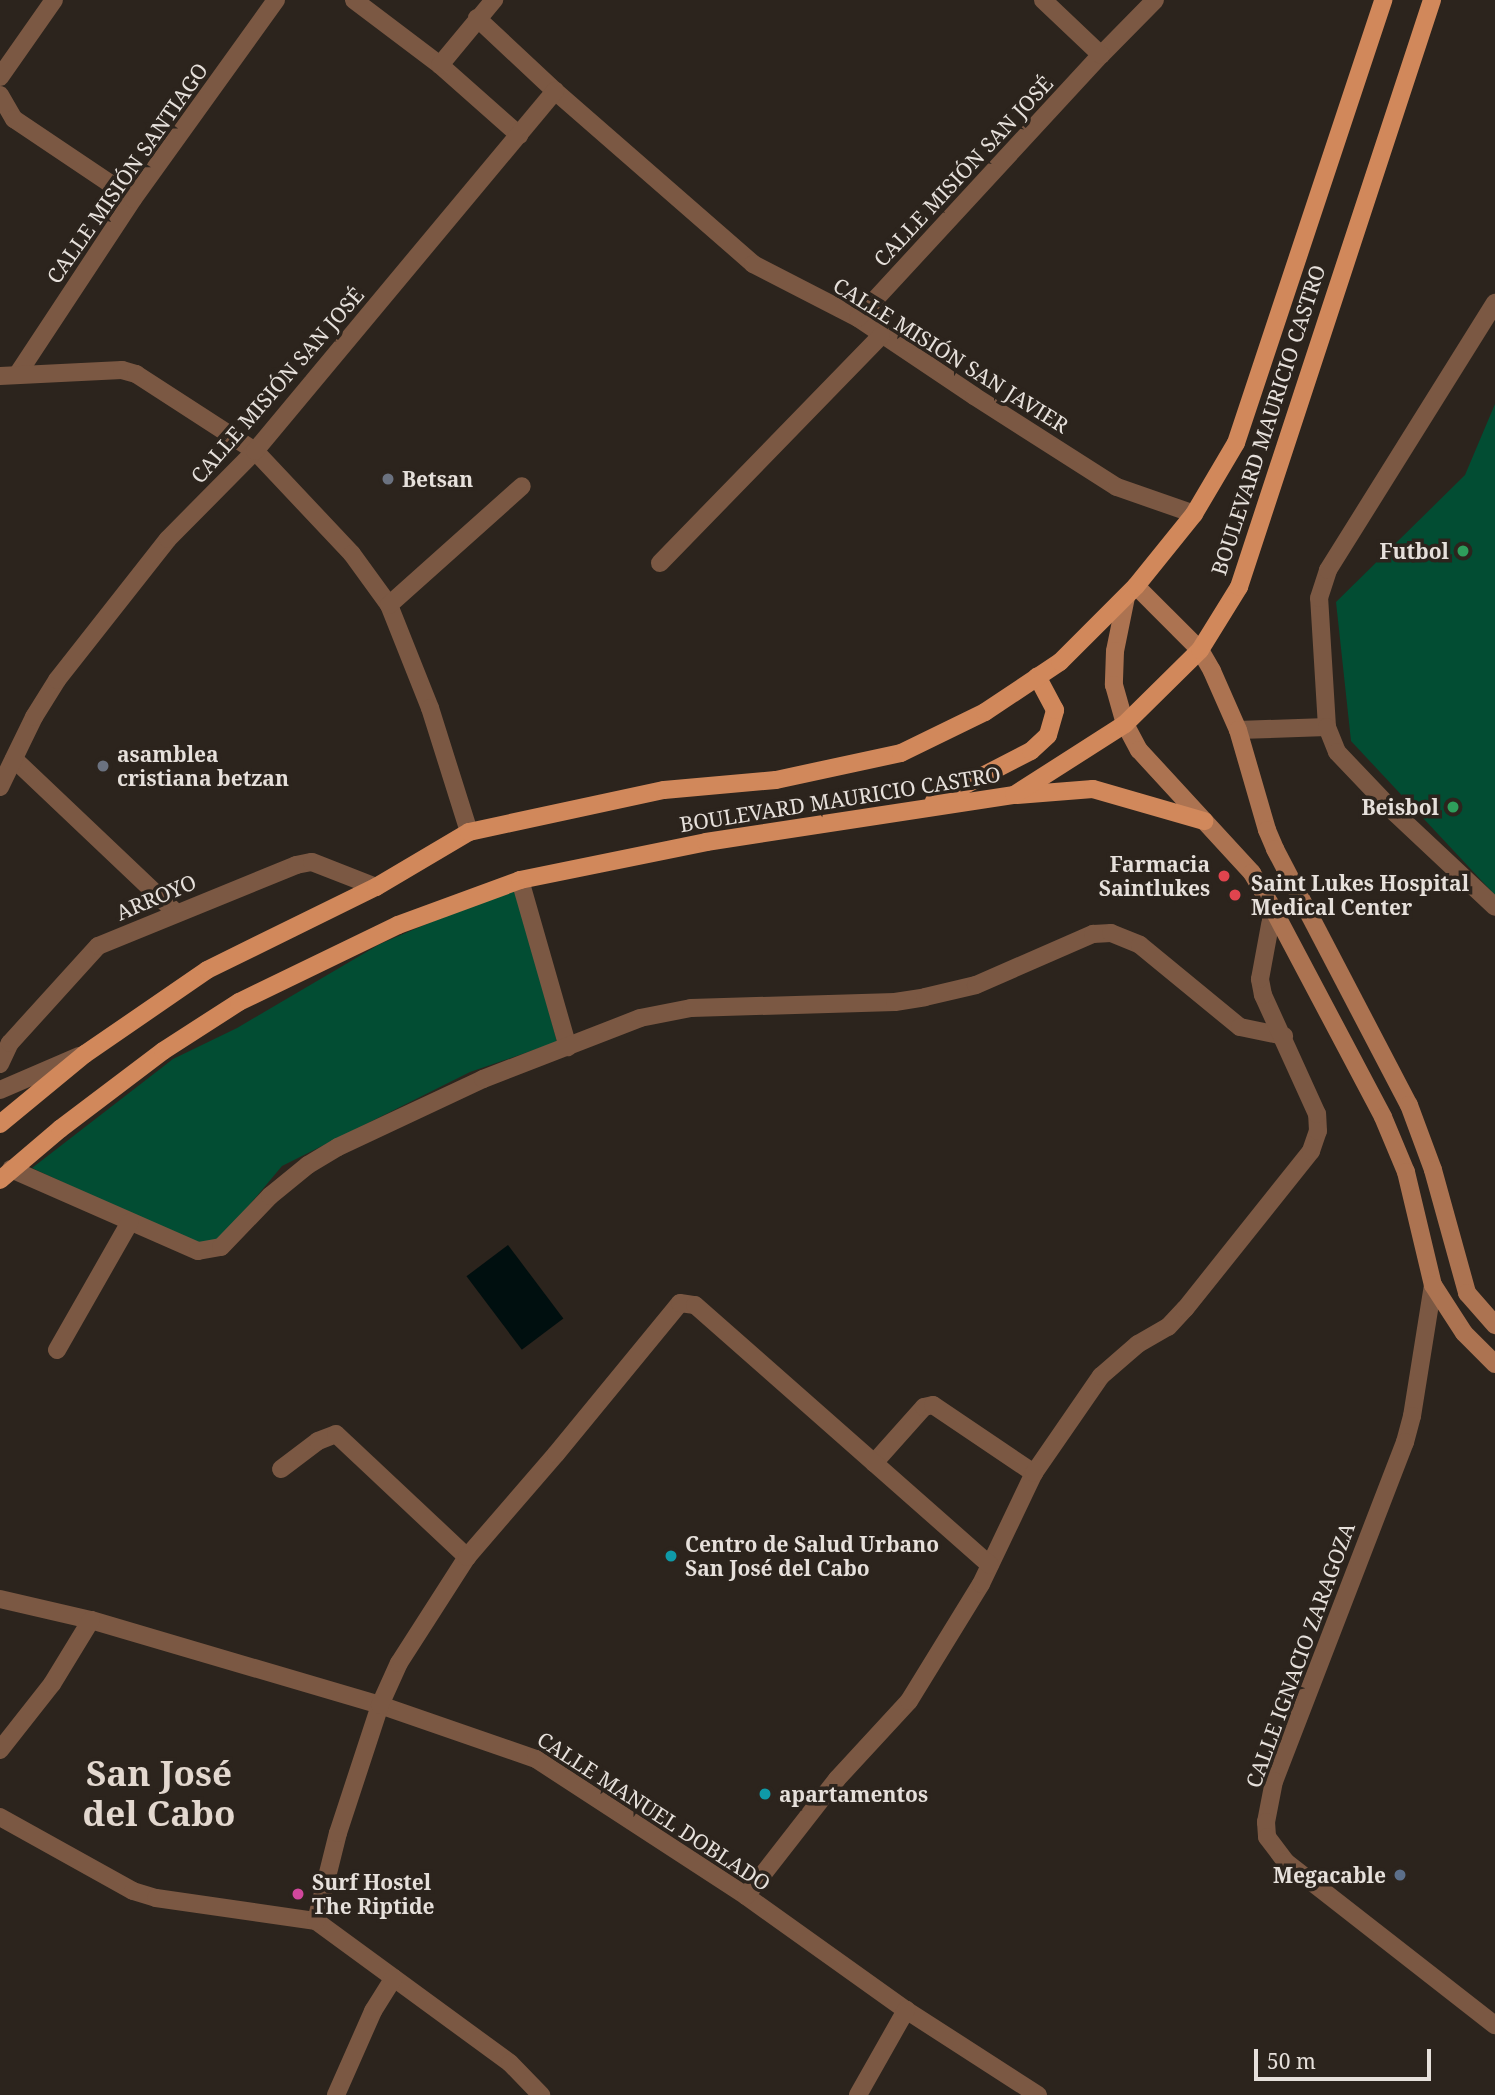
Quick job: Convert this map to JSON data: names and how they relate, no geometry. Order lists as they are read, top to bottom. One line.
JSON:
{"streets":{"main road":["BOULEVARD MAURICIO CASTRO"],"street":["CALLE MISIÓN SAN JOSÉ","CALLE MISIÓN SANTIAGO","CALLE MISIÓN SAN JAVIER","ARROYO","CALLE IGNACIO ZARAGOZA","CALLE MANUEL DOBLADO"]},"crossings":[["CALLE MISIÓN SAN JOSÉ","CALLE MISIÓN SAN JAVIER"],["CALLE MISIÓN SAN JAVIER","BOULEVARD MAURICIO CASTRO"],["BOULEVARD MAURICIO CASTRO","ARROYO"]],"districts":["San José del Cabo"],"places":["Betsan","Futbol","asamblea cristiana betzan","Beisbol","Farmacia Saintlukes","Saint Lukes Hospital Medical Center","Centro de Salud Urbano San José del Cabo","apartamentos","Megacable","Surf Hostel The Riptide"],"scale_bar":"50 m"}
